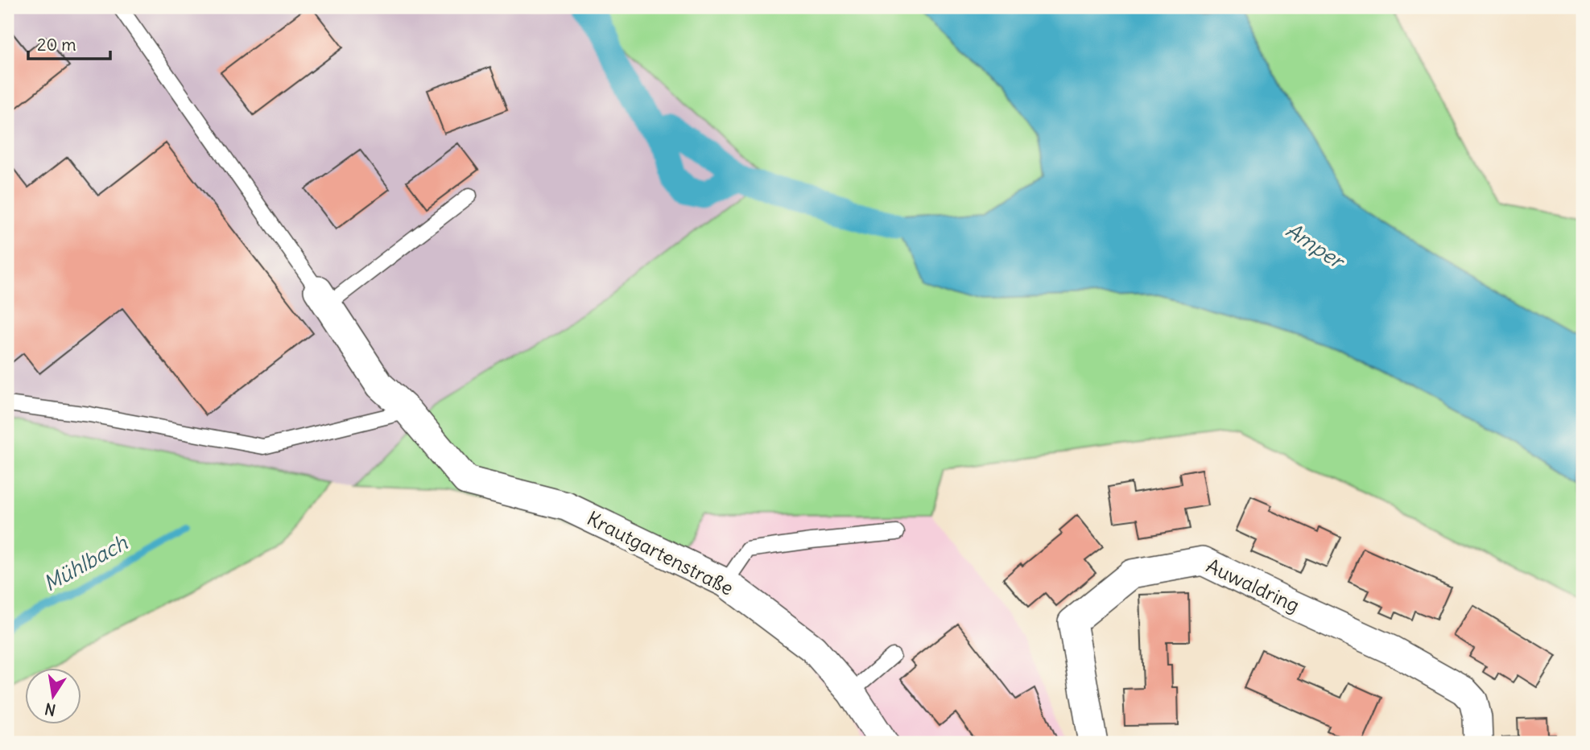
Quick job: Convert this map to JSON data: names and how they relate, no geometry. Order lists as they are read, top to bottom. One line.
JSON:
{"streets":{"street":["Krautgartenstraße","Auwaldring"]},"water":["Amper","Mühlbach"],"scale_bar":"20 m","north":"bottom"}
